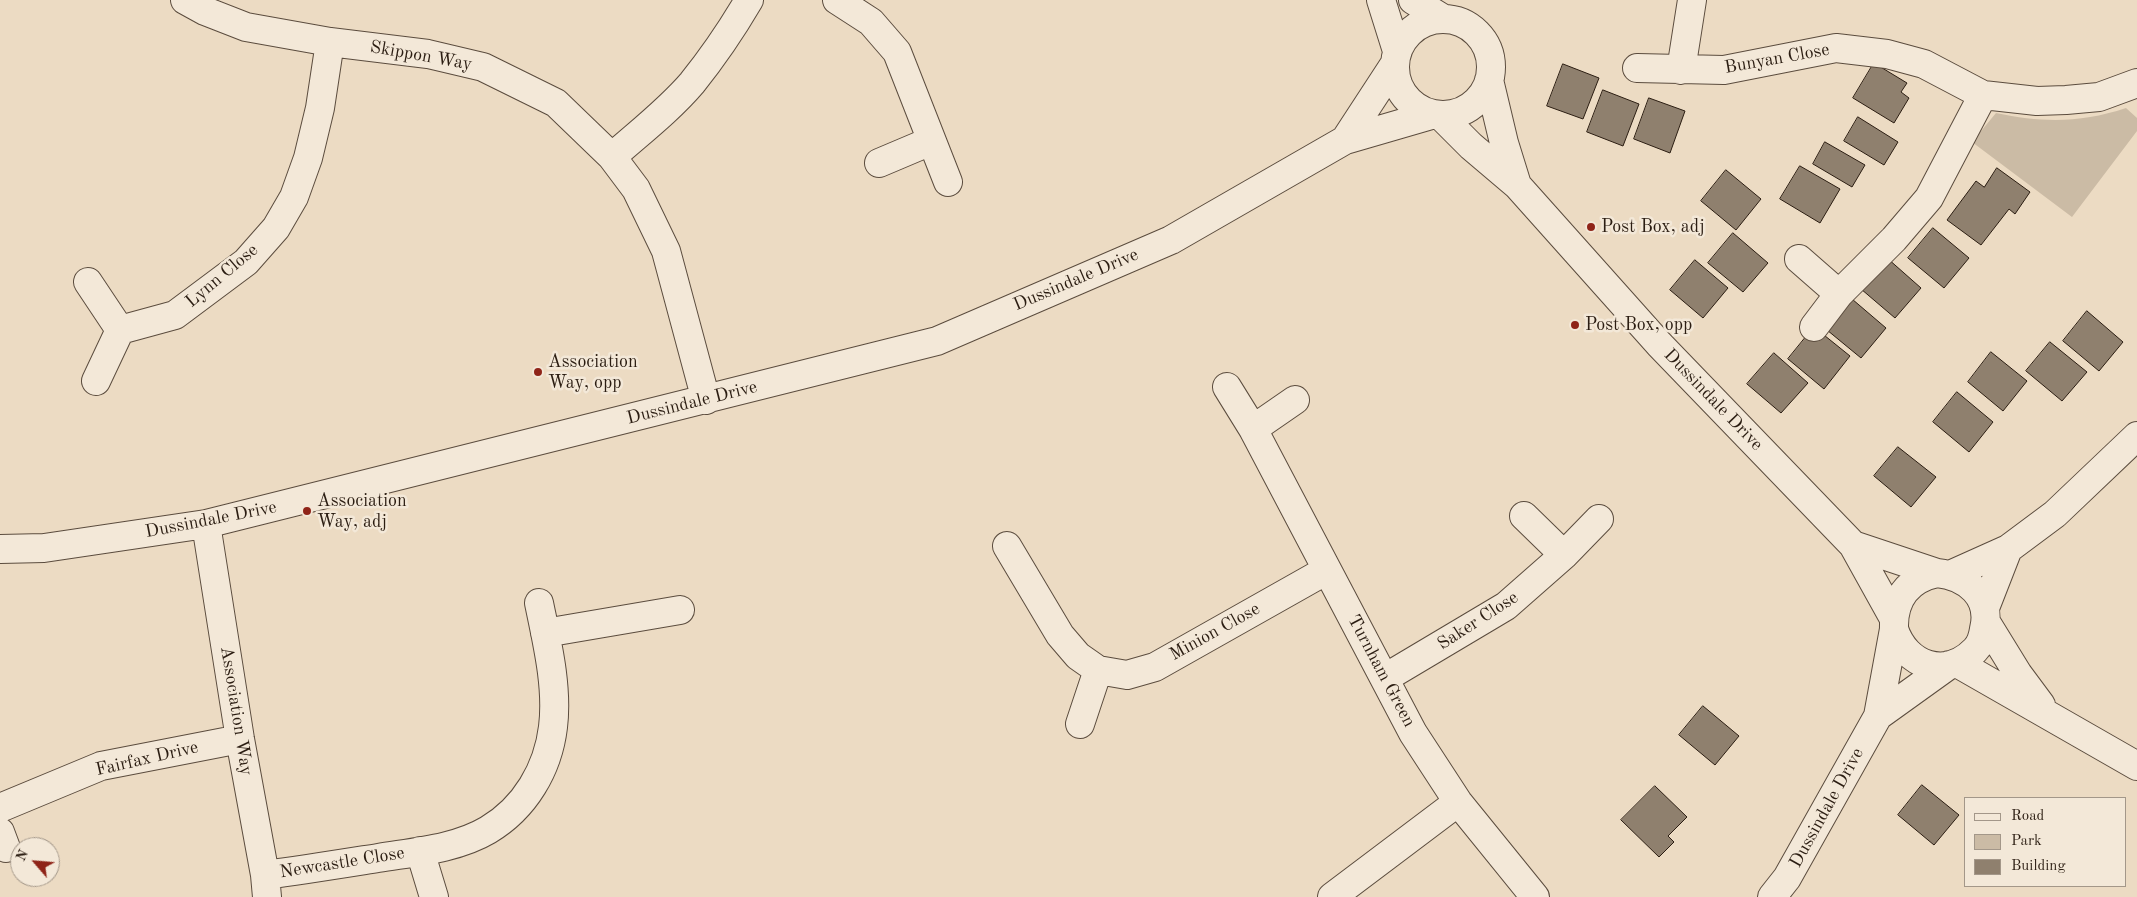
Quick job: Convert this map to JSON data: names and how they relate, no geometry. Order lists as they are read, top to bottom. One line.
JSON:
{"streets":{"street":["Skippon Way","Bunyan Close","Lynn Close","Dussindale Drive","Saker Close","Minion Close","Turnham Green","Association Way","Fairfax Drive","Newcastle Close"]},"crossings":[["Skippon Way","Lynn Close"],["Skippon Way","Dussindale Drive"],["Dussindale Drive","Association Way"],["Saker Close","Turnham Green"],["Minion Close","Turnham Green"],["Association Way","Fairfax Drive"],["Association Way","Newcastle Close"]],"places":["Post Box, adj","Post Box, opp","Association Way, opp","Association Way, adj"],"legend":["Road","Park","Building"],"north":"top left"}
